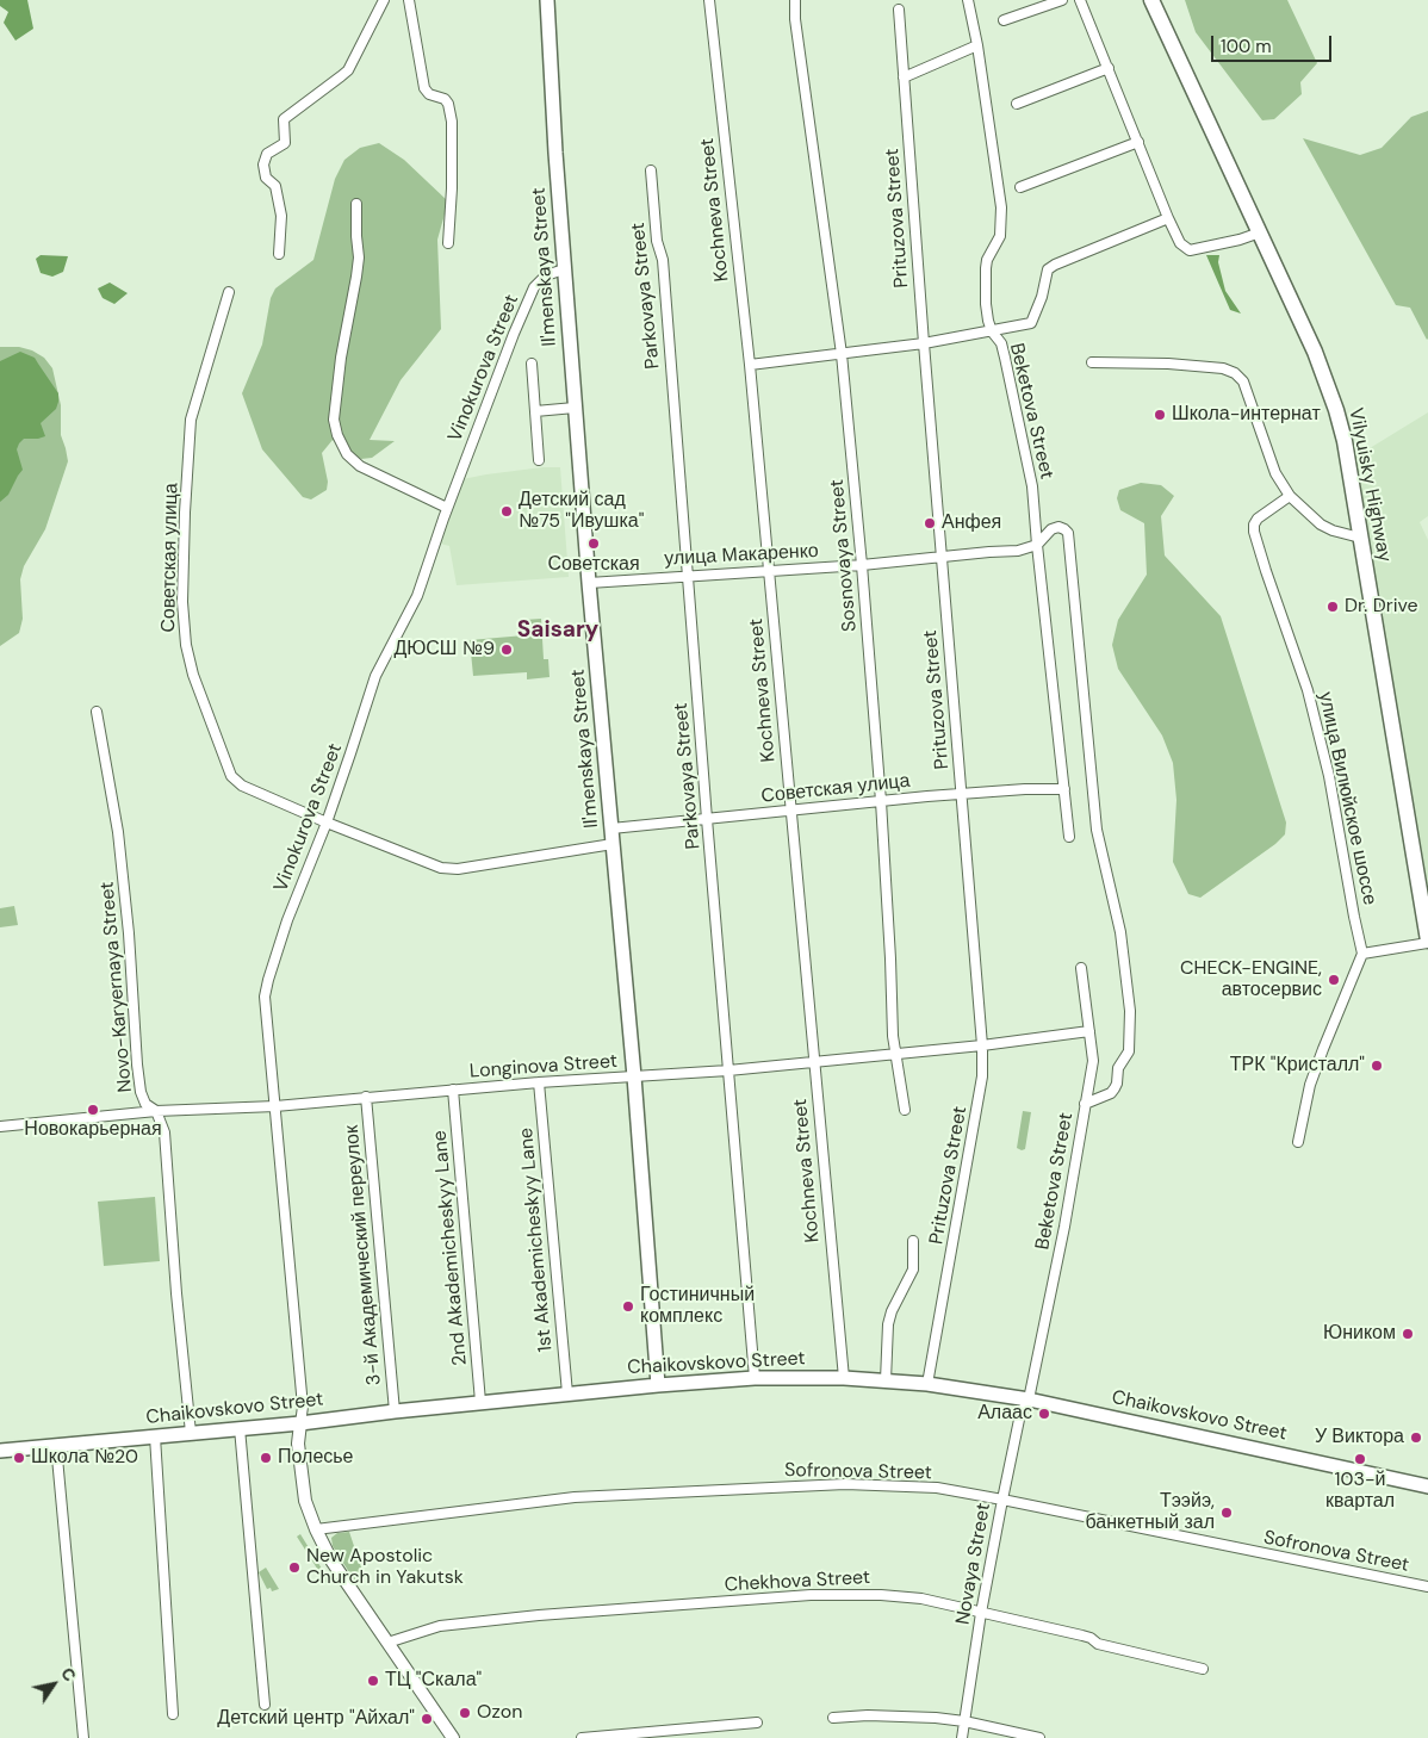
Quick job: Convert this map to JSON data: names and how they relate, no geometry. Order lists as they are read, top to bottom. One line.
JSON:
{"streets":{"main road":["Il'menskaya Street","Vilyuisky Highway","Chaikovskovo Street"],"street":["Kochneva Street","Prituzova Street","Parkovaya Street","Vinokurova Street","Beketova Street","улица Макаренко","Sosnovaya Street","Советская улица","улица Вилюйское шоссе","Novo-Karyernaya Street","Longinova Street","1st Akademicheskyy Lane","2nd Akademicheskyy Lane","3-й Академический переулок","Sofronova Street","Novaya Street","Chekhova Street"]},"crossings":[["Kochneva Street","улица Макаренко"],["Kochneva Street","Советская улица"],["Kochneva Street","Longinova Street"],["Kochneva Street","Chaikovskovo Street"],["Prituzova Street","улица Макаренко"],["Prituzova Street","Советская улица"],["Prituzova Street","Longinova Street"],["Prituzova Street","Chaikovskovo Street"],["Il'menskaya Street","Vinokurova Street"],["Il'menskaya Street","улица Макаренко"],["Il'menskaya Street","Советская улица"],["Il'menskaya Street","Longinova Street"],["Il'menskaya Street","Chaikovskovo Street"],["Parkovaya Street","улица Макаренко"],["Parkovaya Street","Советская улица"],["Parkovaya Street","Longinova Street"],["Parkovaya Street","Chaikovskovo Street"],["Vinokurova Street","Советская улица"],["Vinokurova Street","Longinova Street"],["Vinokurova Street","Chaikovskovo Street"],["Beketova Street","улица Макаренко"],["Beketova Street","Советская улица"],["Beketova Street","Longinova Street"],["Beketova Street","Chaikovskovo Street"],["Beketova Street","Novaya Street"],["улица Макаренко","Sosnovaya Street"],["Sosnovaya Street","Советская улица"],["Sosnovaya Street","Longinova Street"],["Novo-Karyernaya Street","Longinova Street"],["Novo-Karyernaya Street","Chaikovskovo Street"],["Longinova Street","1st Akademicheskyy Lane"],["Longinova Street","2nd Akademicheskyy Lane"],["Longinova Street","3-й Академический переулок"],["1st Akademicheskyy Lane","Chaikovskovo Street"],["2nd Akademicheskyy Lane","Chaikovskovo Street"],["3-й Академический переулок","Chaikovskovo Street"],["Chaikovskovo Street","Novaya Street"],["Sofronova Street","Novaya Street"],["Novaya Street","Chekhova Street"]],"districts":["Saisary"],"places":["Школа-интернат","Детский сад №75 \"Ивушка\"","Анфея","Советская","Dr. Drive","ДЮСШ №9","CHECK-ENGINE, автосервис","ТРК \"Кристалл\"","Новокарьерная","Гостиничный комплекс","Юником","Алаас","У Виктора","Школа №20","Полесье","103-й квартал","Тээйэ, банкетный зал","New Apostolic Church in Yakutsk","ТЦ \"Скала\"","Ozon","Детский центр \"Айхал\""],"scale_bar":"100 m","north":"top right"}
